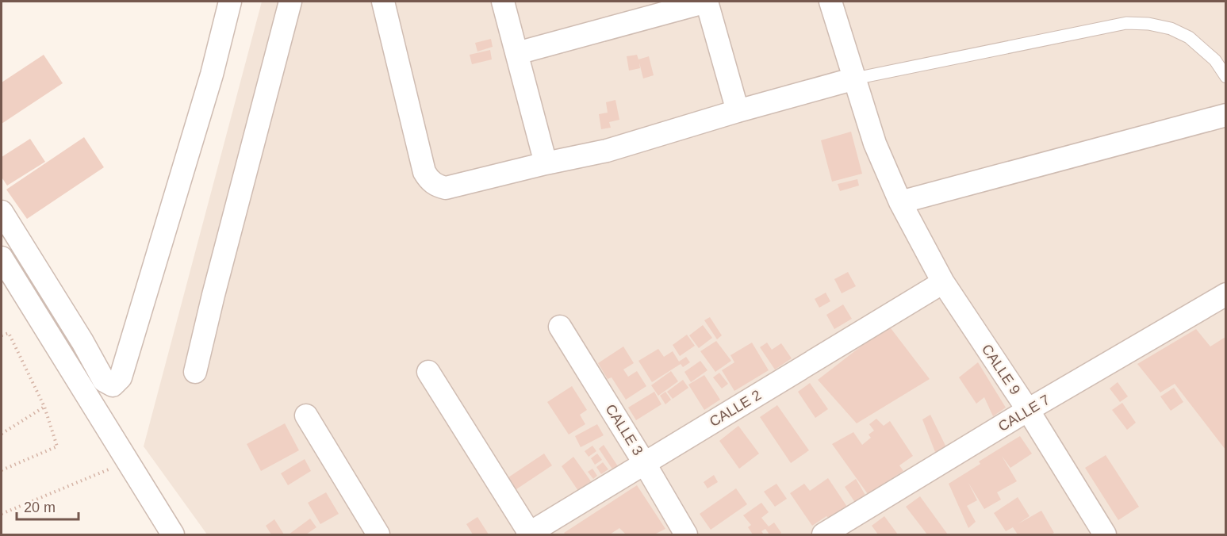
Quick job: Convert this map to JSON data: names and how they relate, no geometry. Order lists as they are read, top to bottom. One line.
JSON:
{"streets":{"street":["CALLE 9","CALLE 2","CALLE 7","CALLE 3"]},"crossings":[["CALLE 9","CALLE 2"],["CALLE 9","CALLE 7"],["CALLE 2","CALLE 3"]],"scale_bar":"20 m"}
